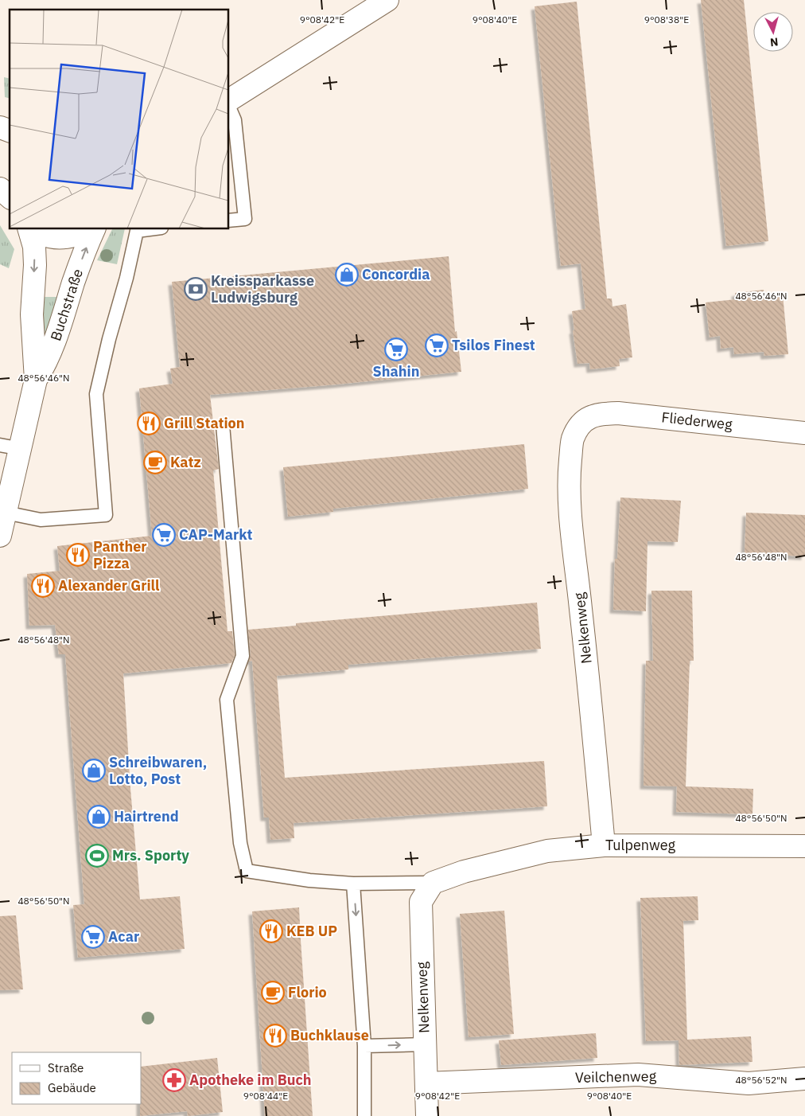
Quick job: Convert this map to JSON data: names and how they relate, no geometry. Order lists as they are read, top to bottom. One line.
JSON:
{"streets":{"street":["Buchstraße","Fliederweg","Nelkenweg","Tulpenweg","Veilchenweg"]},"crossings":[["Fliederweg","Nelkenweg"],["Nelkenweg","Tulpenweg"],["Nelkenweg","Veilchenweg"]],"places":{"shop":["Concordia","Schreibwaren, Lotto, Post","Hairtrend"],"bank":["Kreissparkasse Ludwigsburg"],"supermarket":["Tsilos Finest","Shahin","CAP-Markt","Acar"],"restaurant":["Grill Station","Panther Pizza","Alexander Grill","KEB UP","Buchklause"],"cafe":["Katz","Florio"],"sports":["Mrs. Sporty"],"pharmacy":["Apotheke im Buch"]},"legend":["Straße","Gebäude"],"north":"bottom","coordinates":["9°08'42\"E","9°08'40\"E","9°08'38\"E","48°56'46\"N","48°56'48\"N","48°56'50\"N","48°56'52\"N","9°08'44\"E"]}
